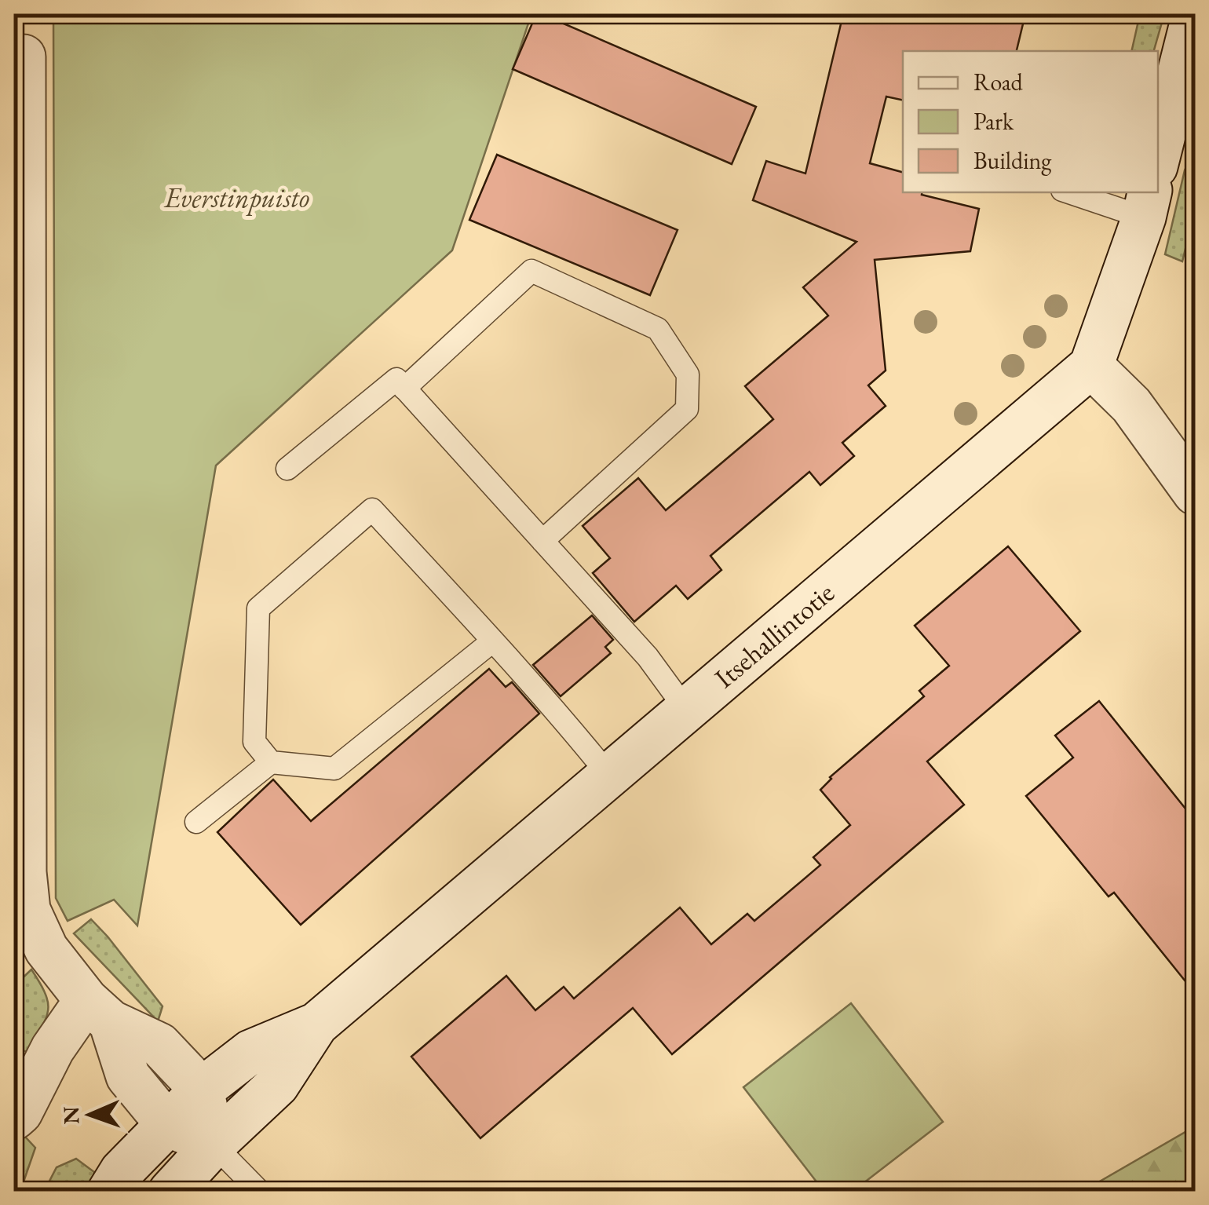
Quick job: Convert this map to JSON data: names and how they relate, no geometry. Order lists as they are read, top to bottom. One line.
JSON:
{"streets":{"main road":["Itsehallintotie"]},"parks":["Everstinpuisto"],"legend":["Road","Park","Building"],"north":"left"}
